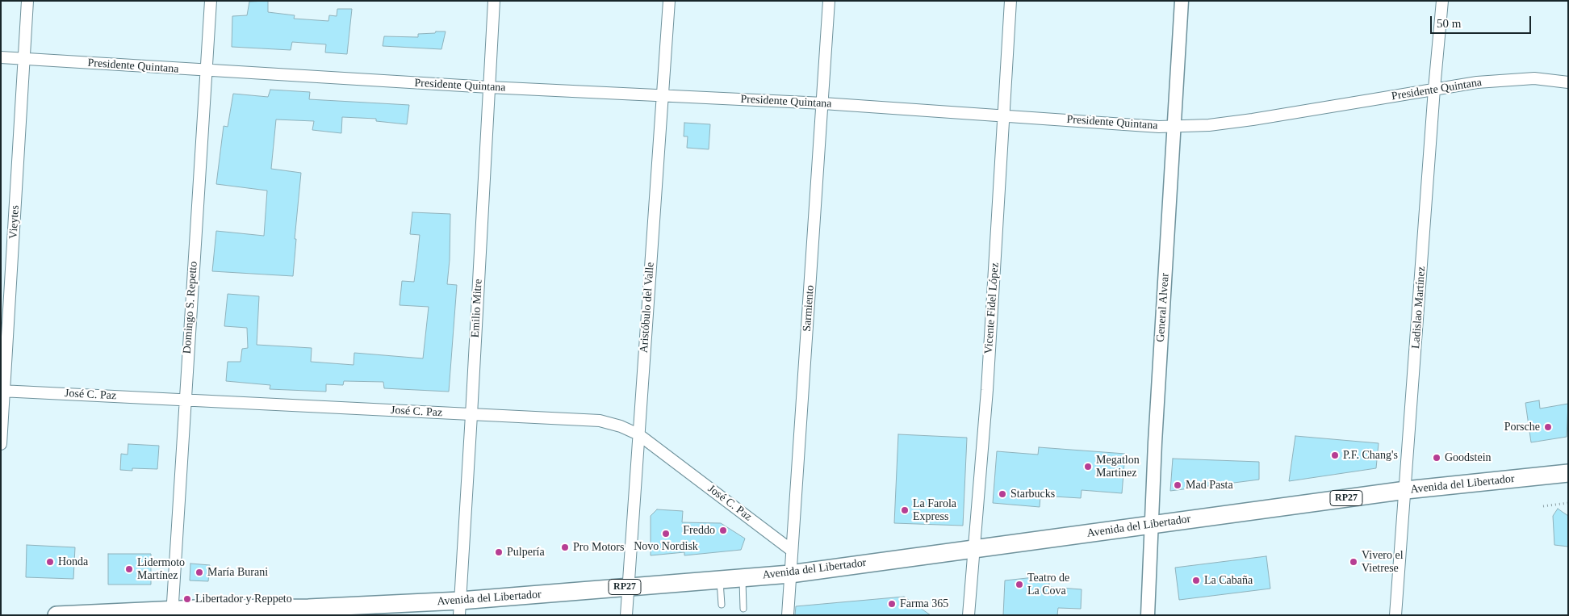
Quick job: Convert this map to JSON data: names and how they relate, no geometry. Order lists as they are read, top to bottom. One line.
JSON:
{"streets":{"main road":["Avenida del Libertador","RP27"],"street":["Presidente Quintana","Vieytes","Domingo S. Repetto","Aristóbulo del Valle","General Alvear","Ladislao Martínez","Emilio Mitre","Sarmiento","Vicente Fidel López","José C. Paz"]},"crossings":[["Presidente Quintana","Vieytes"],["Presidente Quintana","Domingo S. Repetto"],["Presidente Quintana","Aristóbulo del Valle"],["Presidente Quintana","General Alvear"],["Presidente Quintana","Ladislao Martínez"],["Presidente Quintana","Emilio Mitre"],["Presidente Quintana","Sarmiento"],["Presidente Quintana","Vicente Fidel López"],["Vieytes","José C. Paz"],["Domingo S. Repetto","José C. Paz"],["Domingo S. Repetto","Avenida del Libertador"],["Aristóbulo del Valle","José C. Paz"],["Aristóbulo del Valle","Avenida del Libertador"],["General Alvear","Avenida del Libertador"],["Ladislao Martínez","Avenida del Libertador"],["Emilio Mitre","José C. Paz"],["Emilio Mitre","Avenida del Libertador"],["Sarmiento","José C. Paz"],["Sarmiento","Avenida del Libertador"],["Vicente Fidel López","Avenida del Libertador"]],"places":["Porsche","P.F. Chang's","Goodstein","Megatlon Martinez","Mad Pasta","Starbucks","La Farola Express","Freddo","Novo Nordisk","Pro Motors","Pulpería","Honda","Vivero el Vietrese","Lidermoto Martínez","María Burani","La Cabaña","Teatro de La Cova","Libertador y Reppeto","Farma 365"],"scale_bar":"50 m"}
